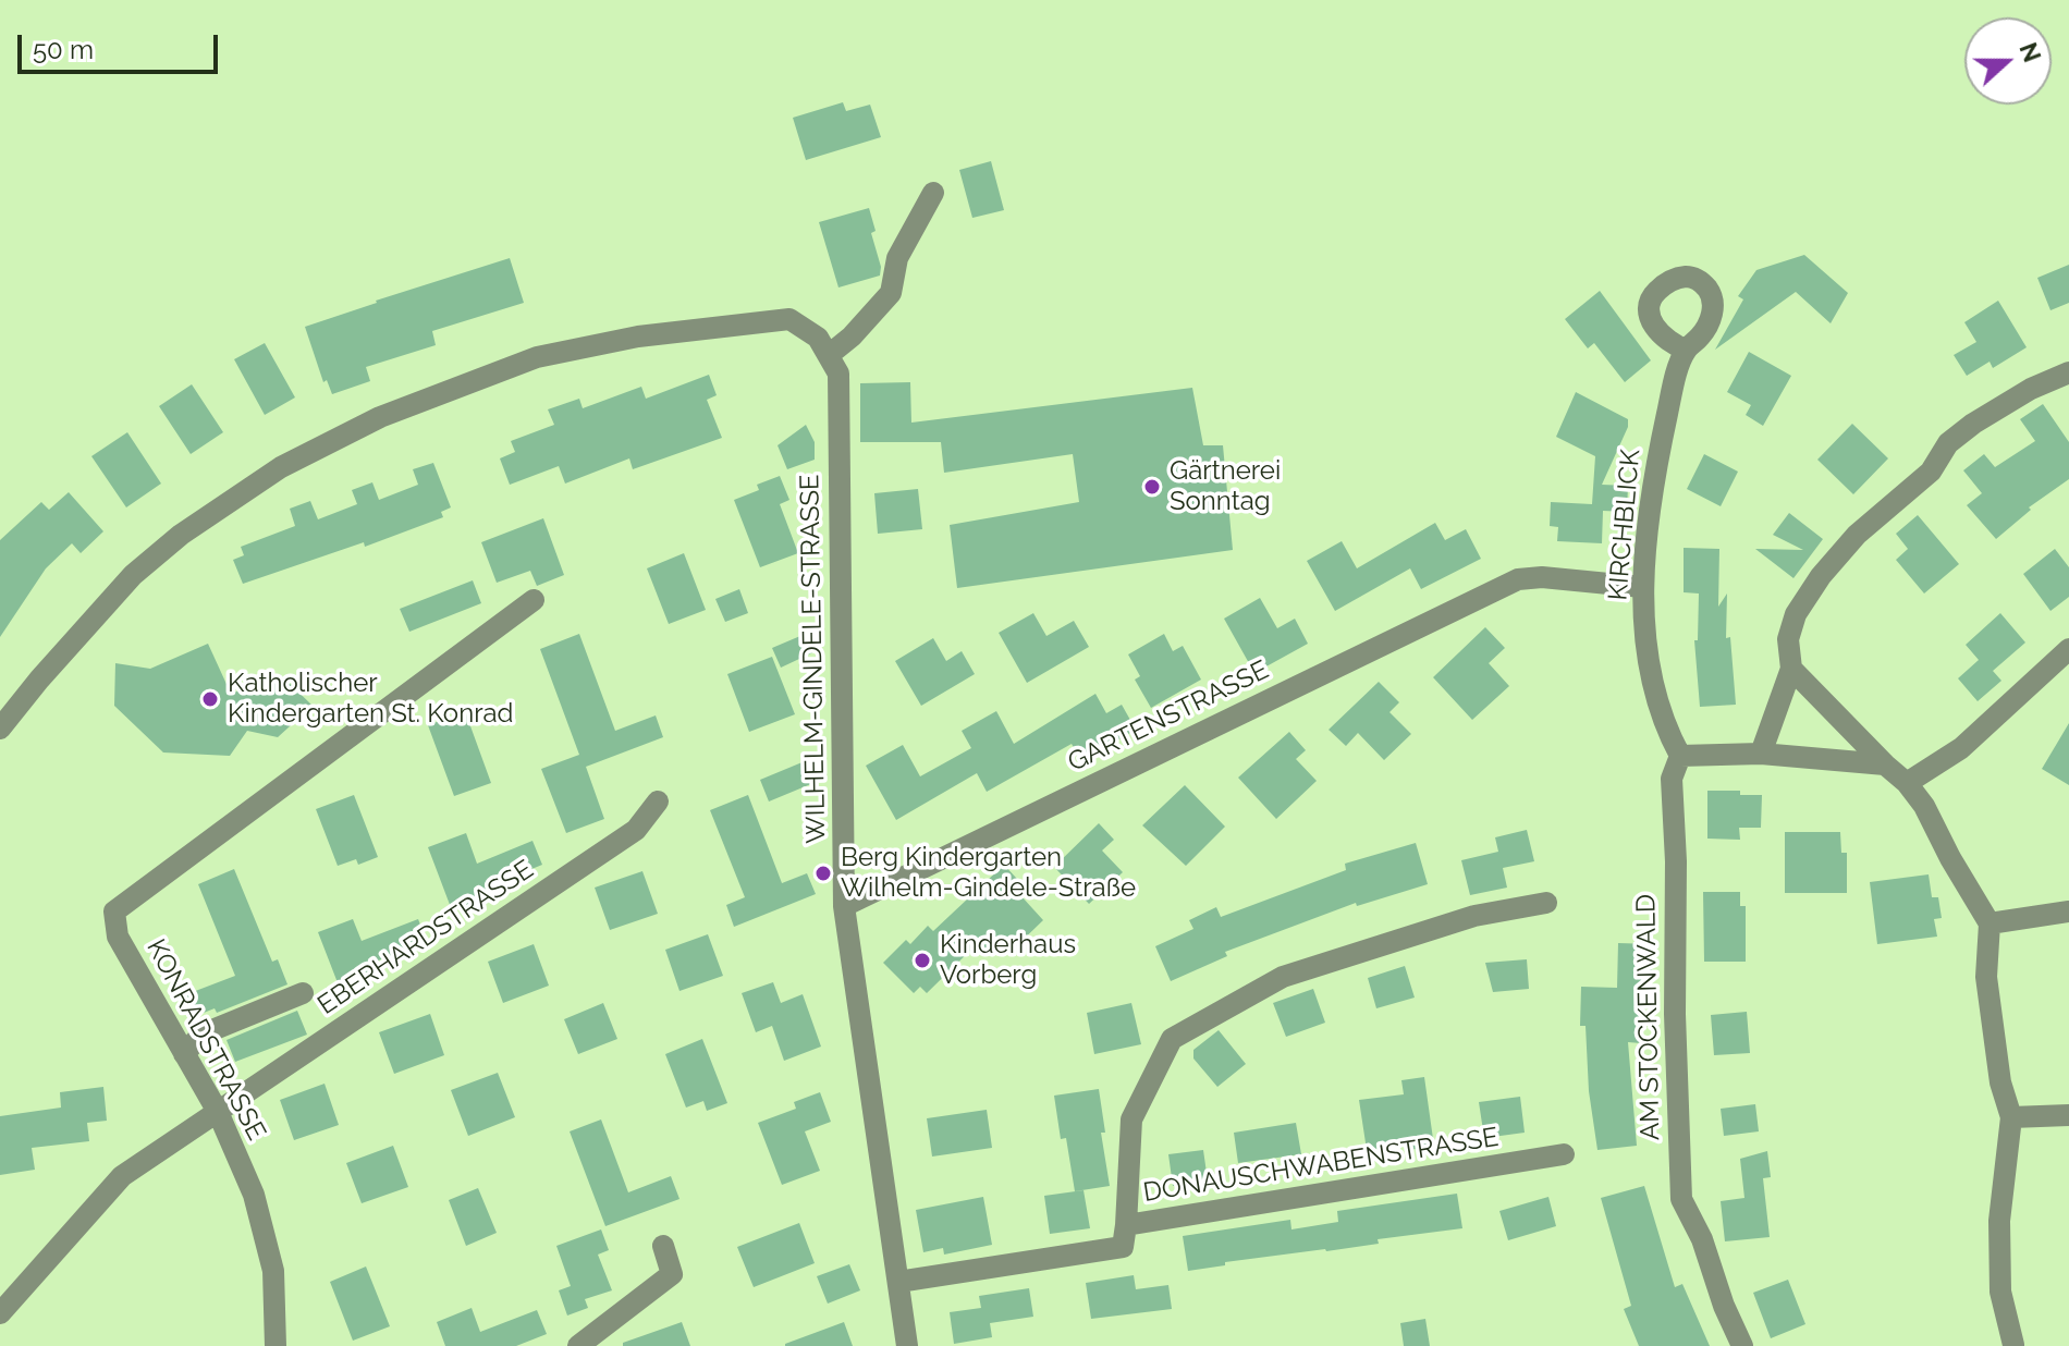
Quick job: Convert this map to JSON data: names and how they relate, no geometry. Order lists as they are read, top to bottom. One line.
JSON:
{"streets":{"street":["KIRCHBLICK","WILHELM-GINDELE-STRASSE","GARTENSTRASSE","EBERHARDSTRASSE","AM STOCKENWALD","KONRADSTRASSE","DONAUSCHWABENSTRASSE"]},"crossings":[["KIRCHBLICK","GARTENSTRASSE"],["KIRCHBLICK","AM STOCKENWALD"],["WILHELM-GINDELE-STRASSE","GARTENSTRASSE"],["WILHELM-GINDELE-STRASSE","DONAUSCHWABENSTRASSE"],["EBERHARDSTRASSE","KONRADSTRASSE"]],"places":["Gärtnerei Sonntag","Katholischer Kindergarten St. Konrad","Berg Kindergarten Wilhelm-Gindele-Straße","Kinderhaus Vorberg"],"scale_bar":"50 m","north":"right"}
